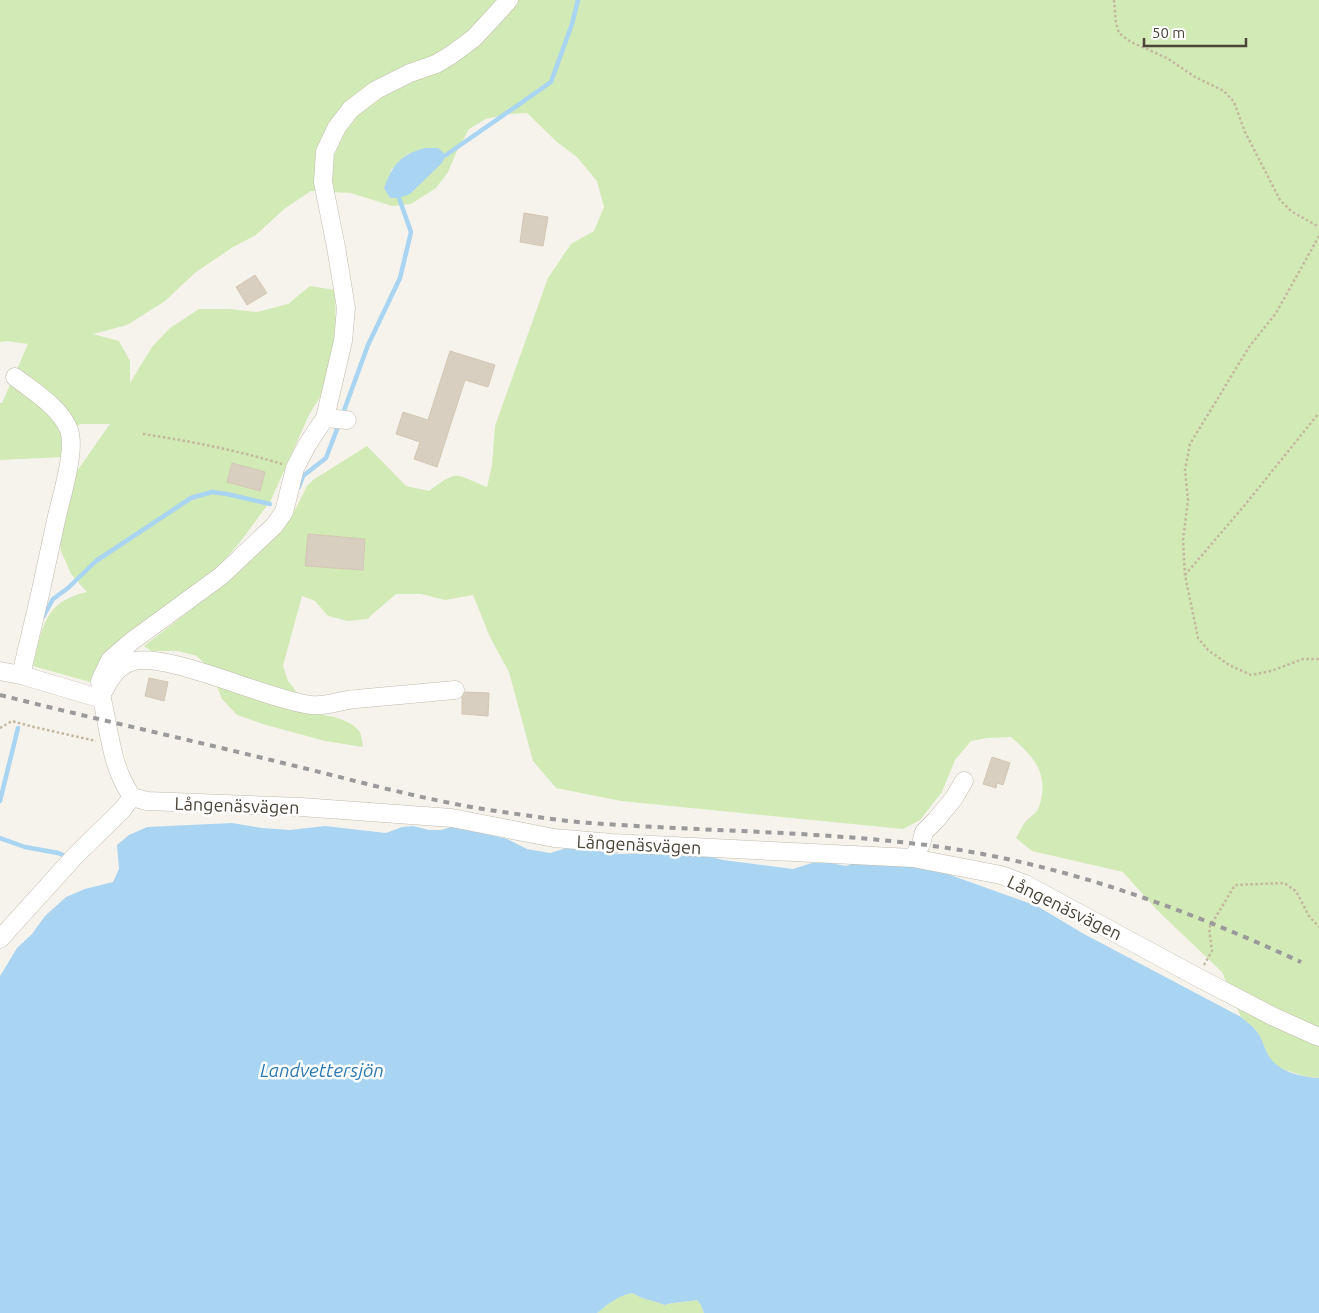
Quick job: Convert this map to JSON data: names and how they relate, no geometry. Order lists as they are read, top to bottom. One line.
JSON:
{"streets":{"street":["Långenäsvägen"]},"water":["Landvettersjön"],"scale_bar":"50 m"}
